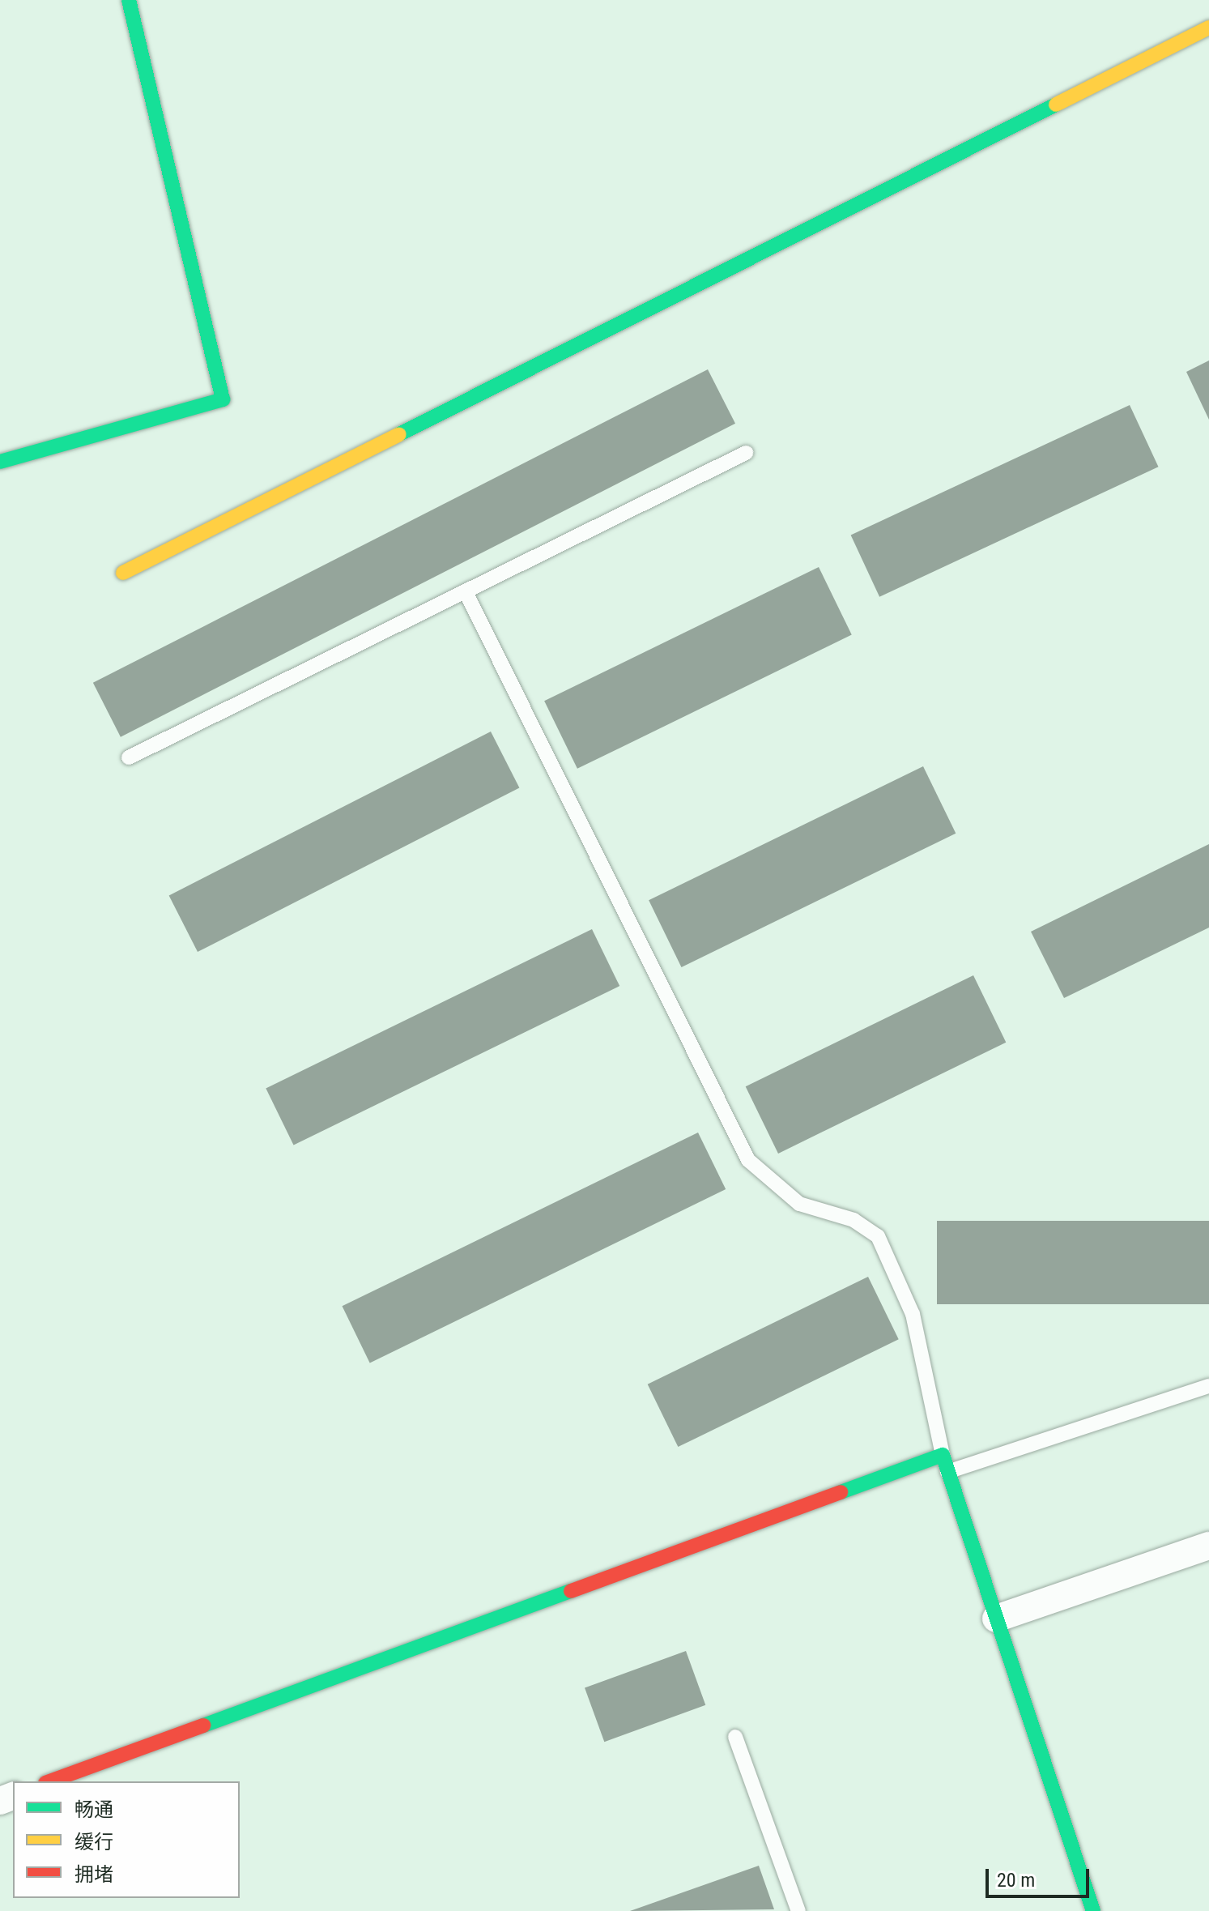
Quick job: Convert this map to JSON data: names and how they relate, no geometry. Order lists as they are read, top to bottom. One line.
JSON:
{"legend":["畅通","缓行","拥堵"],"scale_bar":"20 m"}
